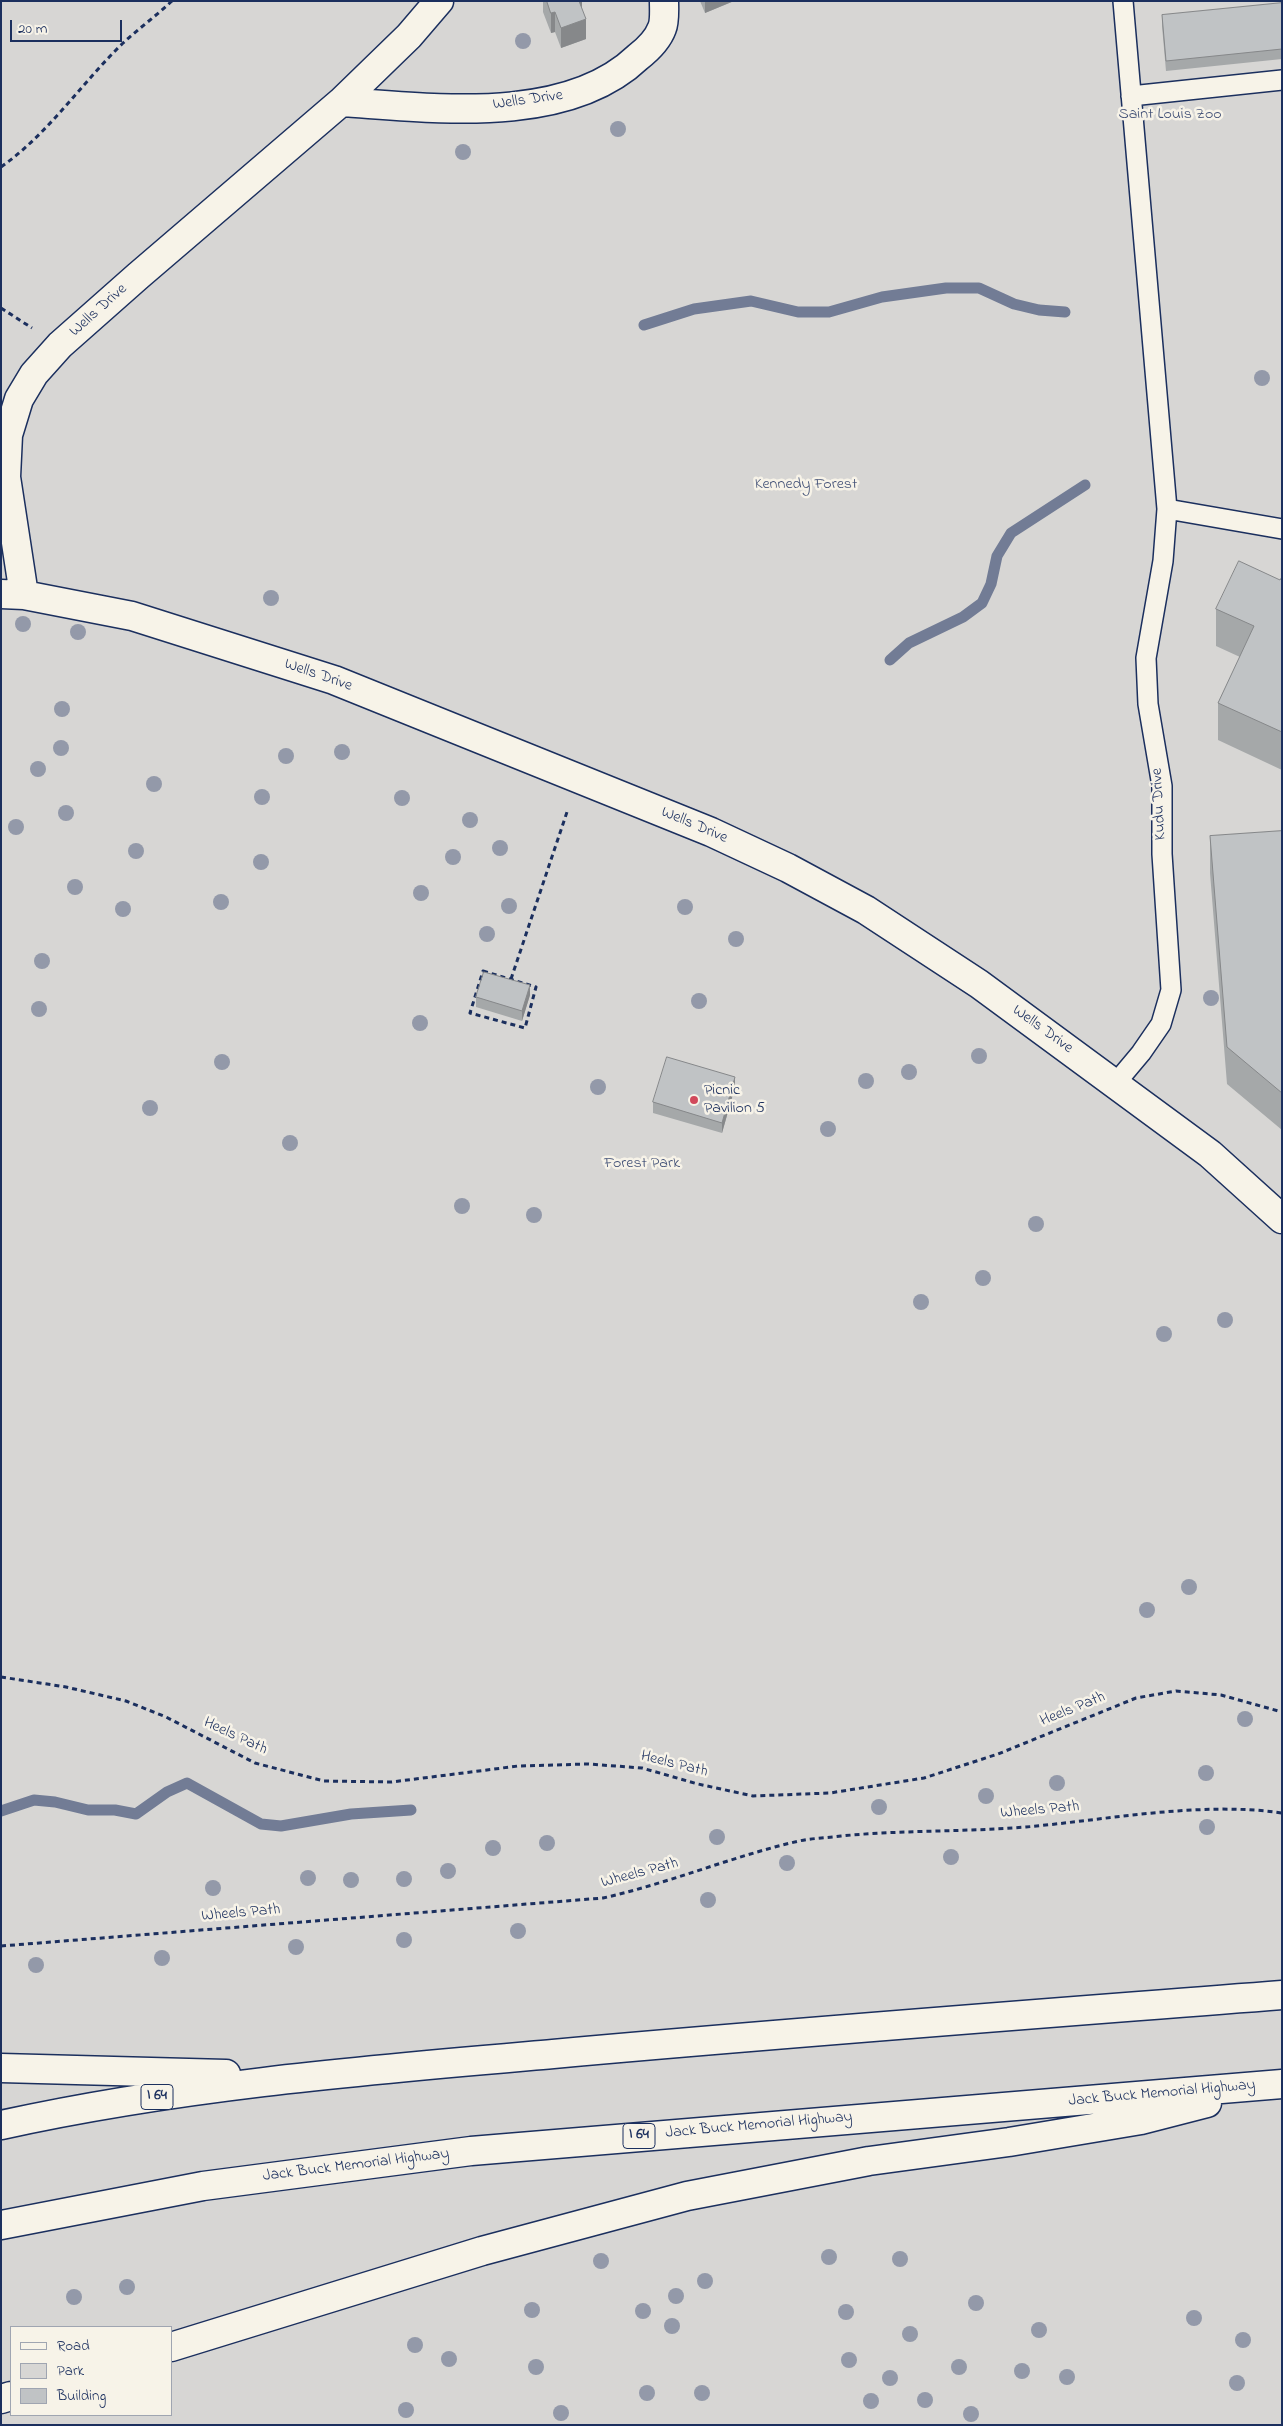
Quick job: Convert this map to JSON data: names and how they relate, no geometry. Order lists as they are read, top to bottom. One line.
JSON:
{"streets":{"main road":["Wells Drive","Jack Buck Memorial Highway","I 64"],"lane":["Kudu Drive"],"path":["Heels Path","Wheels Path"]},"crossings":[["Wells Drive","Kudu Drive"]],"parks":["Saint Louis Zoo","Kennedy Forest","Forest Park"],"places":["Picnic Pavilion 5"],"legend":["Road","Park","Building"],"scale_bar":"20 m"}
